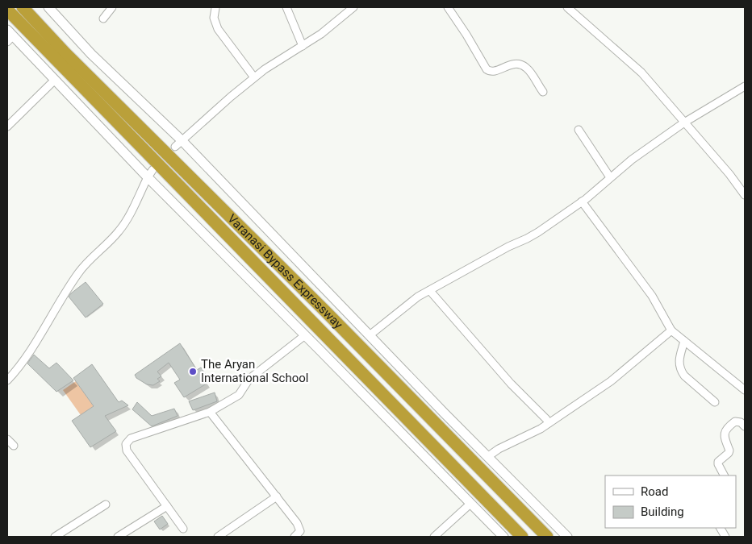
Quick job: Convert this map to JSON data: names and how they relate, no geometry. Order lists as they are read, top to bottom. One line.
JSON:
{"streets":{"highway":["Varanasi Bypass Expressway"]},"places":["The Aryan International School"],"legend":["Road","Building"]}
